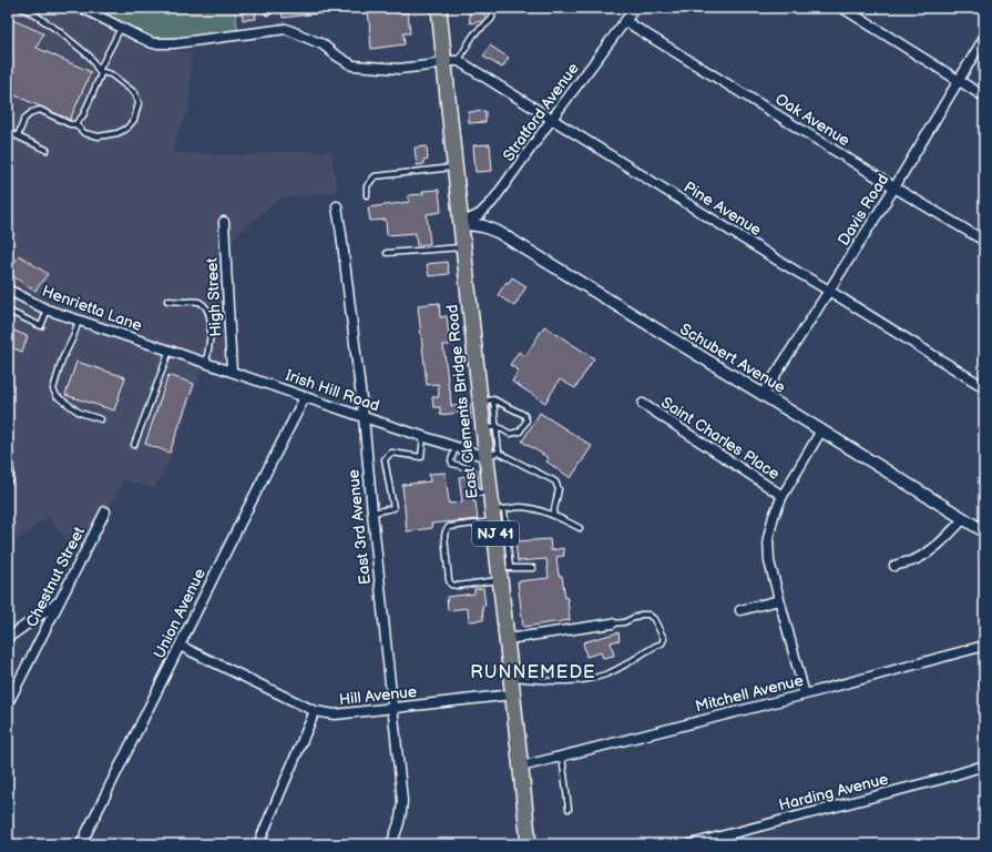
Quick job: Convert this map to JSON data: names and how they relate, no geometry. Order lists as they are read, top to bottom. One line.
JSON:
{"streets":{"main road":["East Clements Bridge Road","NJ 41"],"street":["Stratford Avenue","Oak Avenue","Pine Avenue","Davis Road","High Street","Henrietta Lane","Schubert Avenue","Irish Hill Road","Saint Charles Place","East 3rd Avenue","Chestnut Street","Union Avenue","Mitchell Avenue","Hill Avenue","Harding Avenue"]},"crossings":[["Stratford Avenue","Oak Avenue"],["Stratford Avenue","Pine Avenue"],["Stratford Avenue","Schubert Avenue"],["Stratford Avenue","East Clements Bridge Road"],["Oak Avenue","Davis Road"],["Pine Avenue","Davis Road"],["Davis Road","Schubert Avenue"],["High Street","Irish Hill Road"],["Henrietta Lane","Irish Hill Road"],["Schubert Avenue","East Clements Bridge Road"],["Irish Hill Road","East Clements Bridge Road"],["Irish Hill Road","East 3rd Avenue"],["Irish Hill Road","Union Avenue"],["East Clements Bridge Road","Mitchell Avenue"],["East Clements Bridge Road","Hill Avenue"],["East 3rd Avenue","Hill Avenue"],["Union Avenue","Hill Avenue"]],"districts":["RUNNEMEDE"]}
